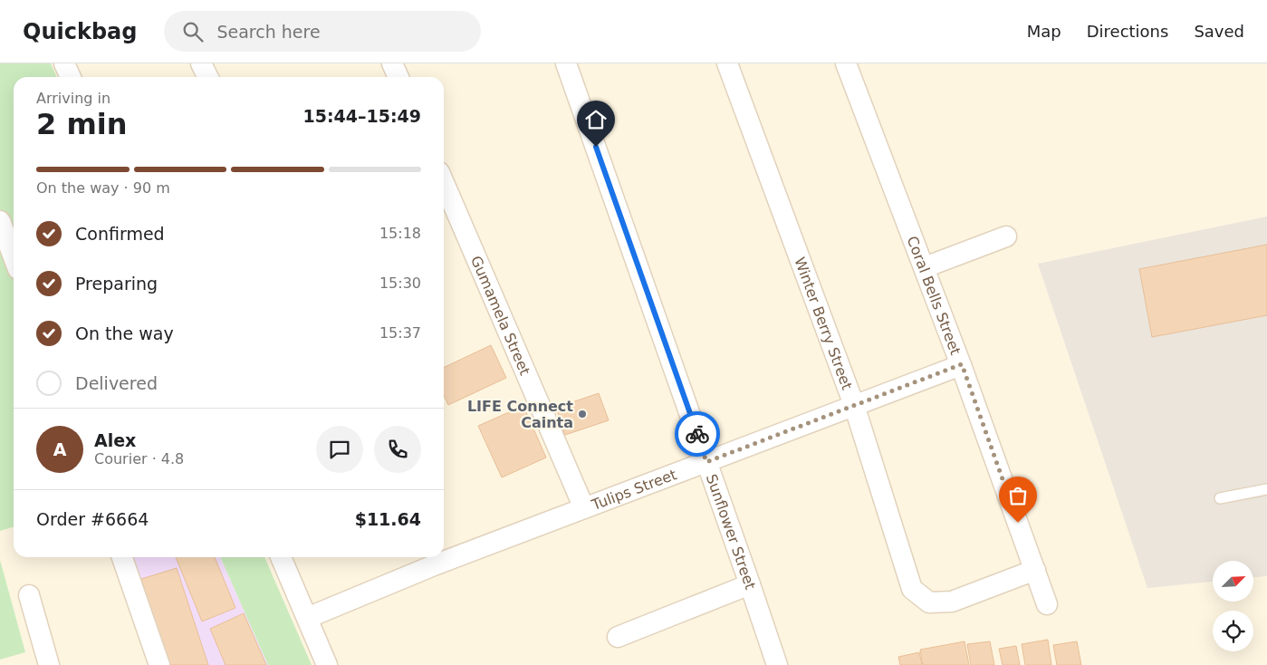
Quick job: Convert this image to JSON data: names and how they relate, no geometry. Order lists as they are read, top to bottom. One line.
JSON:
{"streets":{"street":["Coral Bells Street","Gumamela Street","Winter Berry Street","Tulips Street","Sunflower Street"]},"crossings":[["Coral Bells Street","Winter Berry Street"],["Coral Bells Street","Tulips Street"],["Gumamela Street","Tulips Street"],["Winter Berry Street","Tulips Street"],["Tulips Street","Sunflower Street"]],"places":["LIFE Connect Cainta"],"north":"top right","page":{"header":"Quickbag","search":"Search here","nav":["Map","Directions","Saved"],"heading":["2 min","Arriving in","15:44–15:49"],"panel":["Alex","Courier · 4.8","Order #6664","$11.64"],"bar":"On the way · 90 m","list":[["Confirmed","15:18"],["Preparing","15:30"],["On the way","15:37"],"Delivered"],"round":"A"}}
